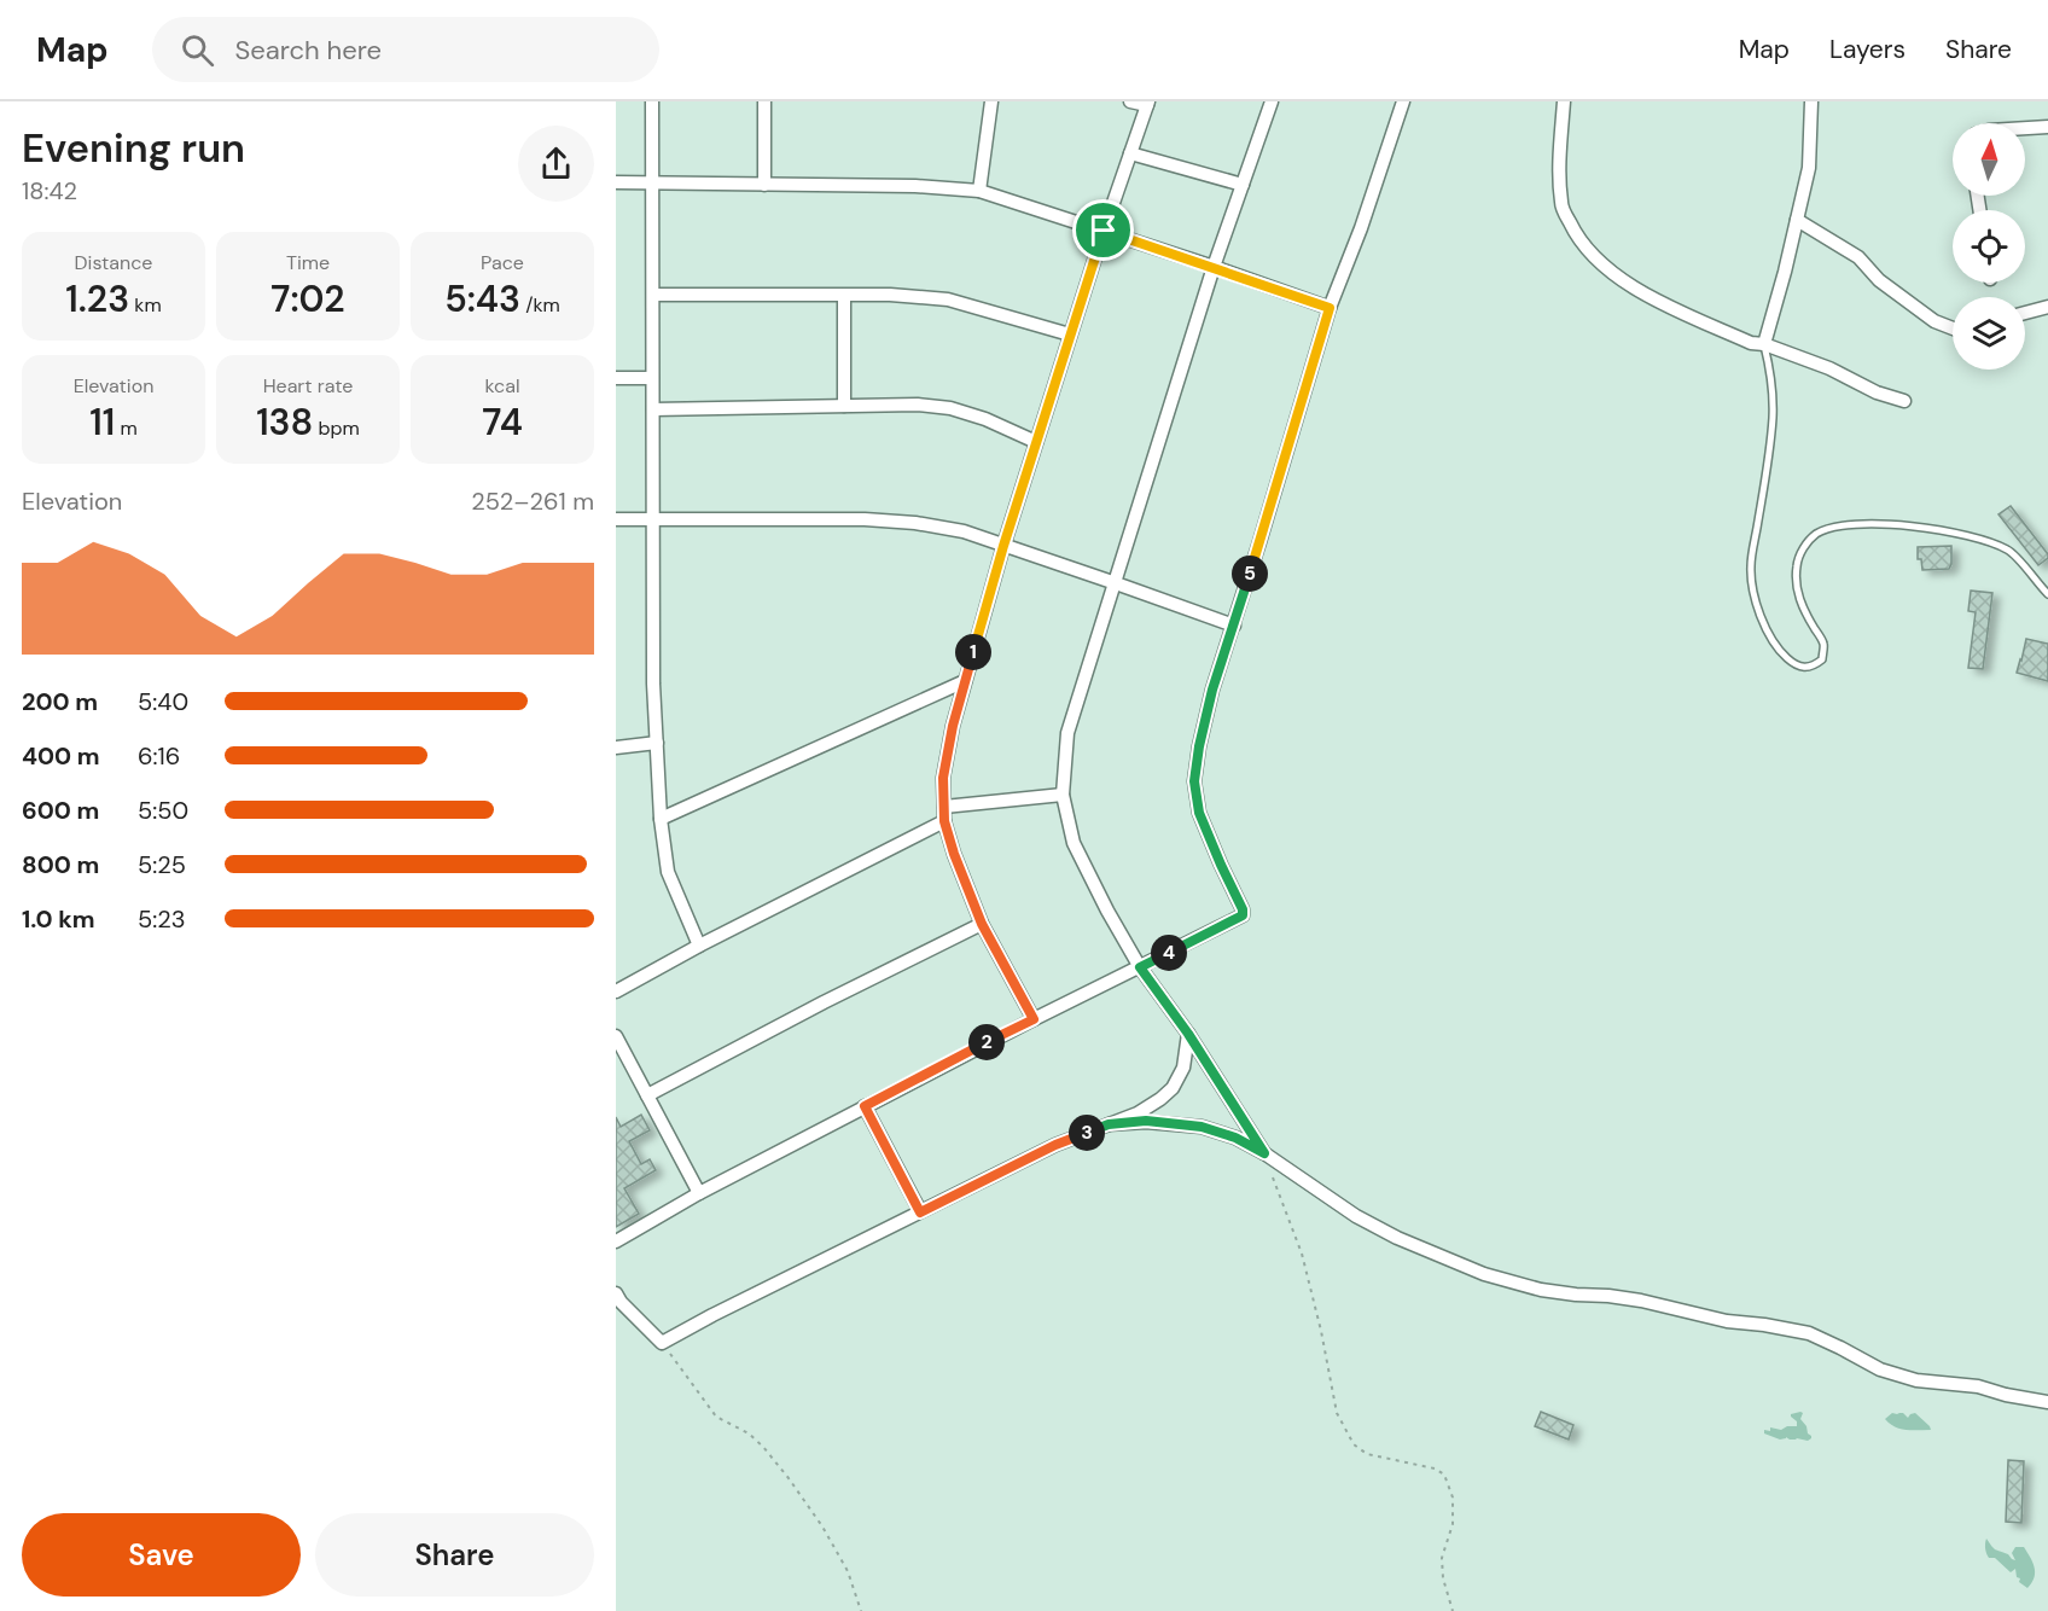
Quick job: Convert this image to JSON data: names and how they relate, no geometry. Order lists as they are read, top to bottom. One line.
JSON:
{"north":"top","page":{"header":"Map","search":"Search here","nav":["Map","Layers","Share"],"heading":["Evening run","18:42"],"stats":[["Distance","1.23 km"],["Time","7:02"],["Pace","5:43 /km"],["Elevation","11 m"],["Heart rate","138 bpm"],["kcal","74"]],"chart":["Elevation","252–261 m"],"pins":["5","1","4","2","3"],"list":[{"name":"200 m","note":"5:40"},{"name":"400 m","note":"6:16"},{"name":"600 m","note":"5:50"},{"name":"800 m","note":"5:25"},{"name":"1.0 km","note":"5:23"}],"buttons":["Save","Share"]}}
